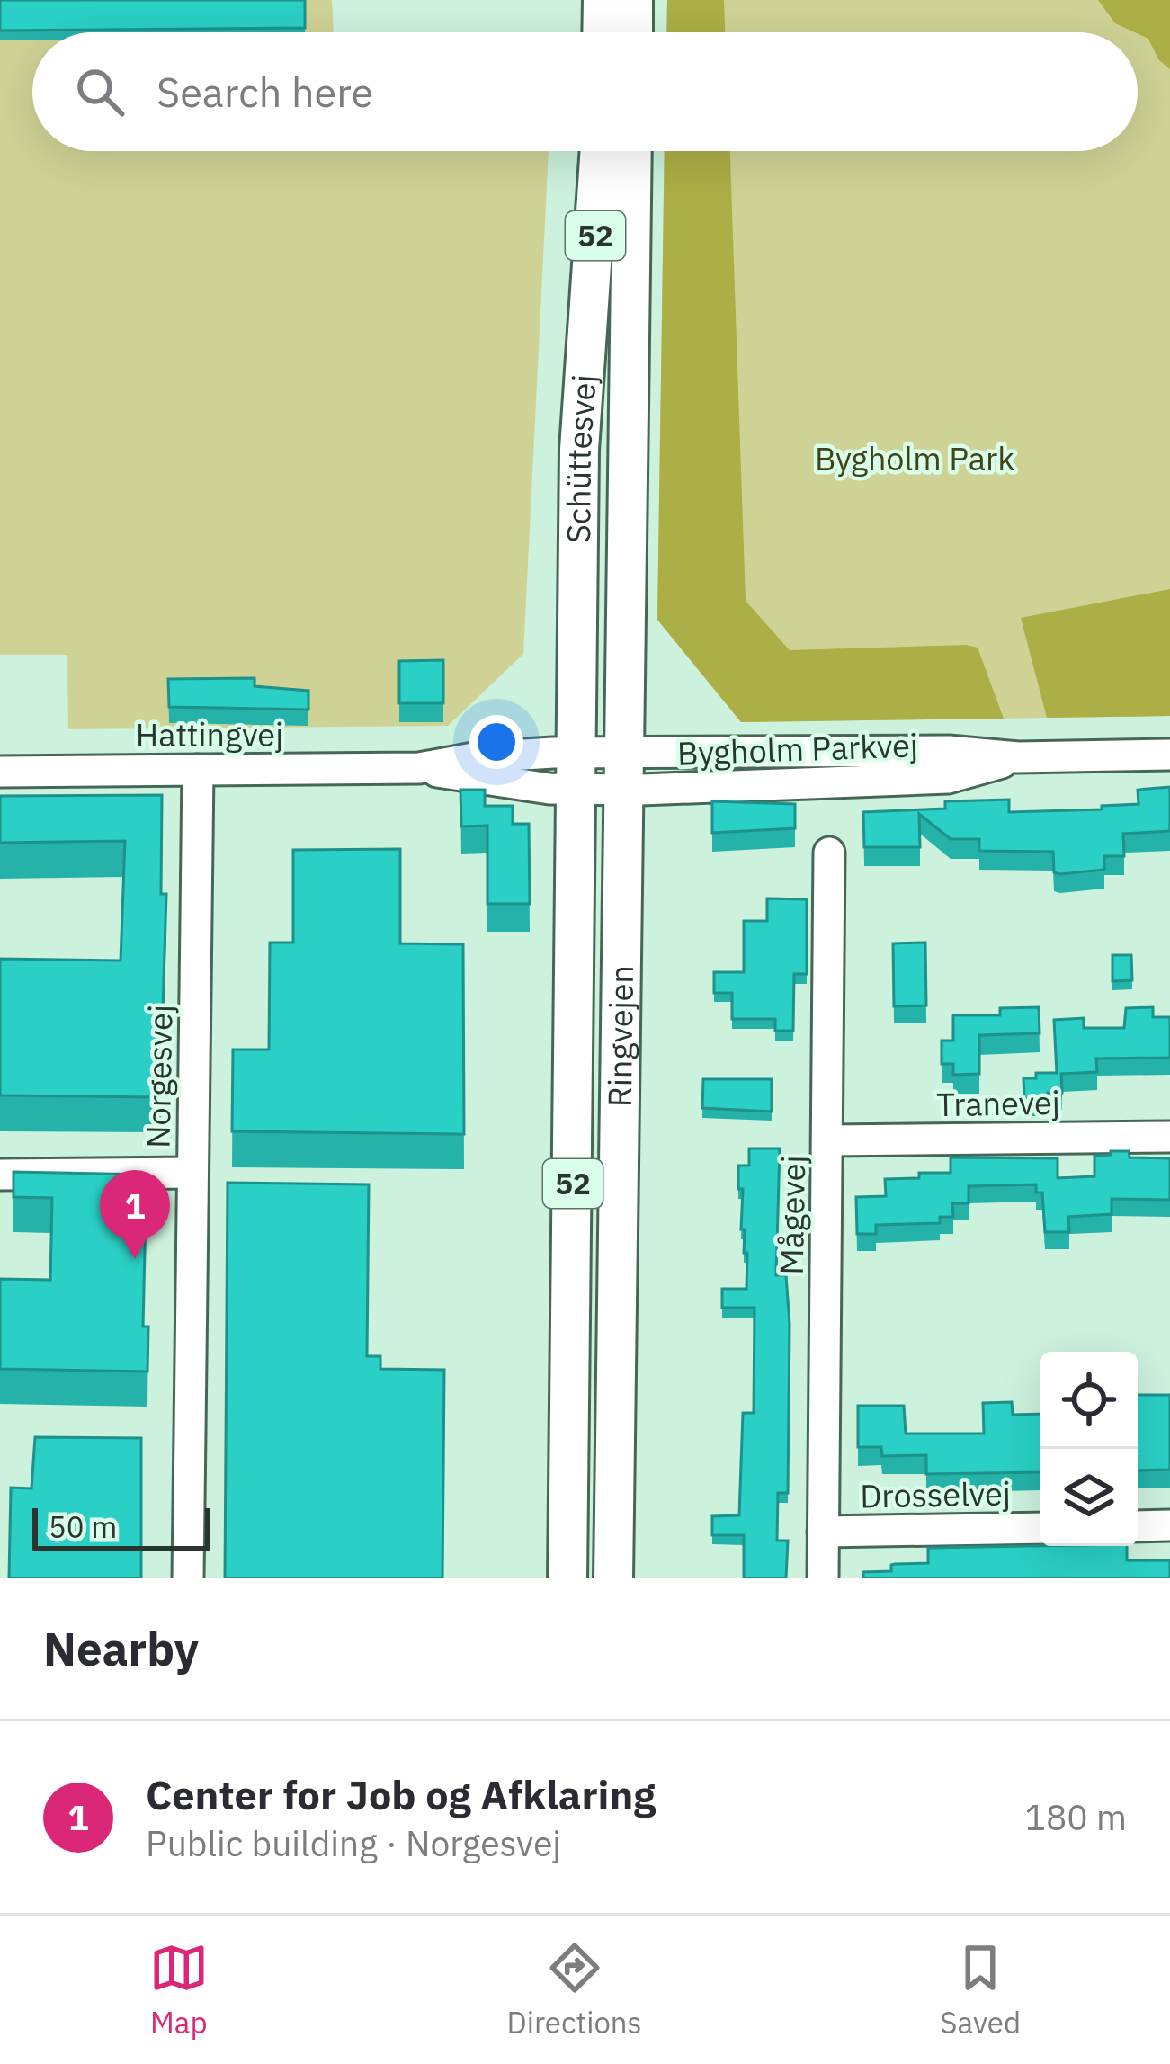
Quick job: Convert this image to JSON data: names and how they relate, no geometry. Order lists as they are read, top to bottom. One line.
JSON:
{"streets":{"main road":["52","Schüttesvej","Ringvejen"],"street":["Hattingvej","Bygholm Parkvej","Norgesvej","Tranevej","Mågevej","Drosselvej"]},"crossings":[["Schüttesvej","Hattingvej"],["Schüttesvej","Bygholm Parkvej"],["Schüttesvej","Ringvejen"],["Hattingvej","Bygholm Parkvej"],["Hattingvej","Ringvejen"],["Hattingvej","Norgesvej"],["Bygholm Parkvej","Ringvejen"],["Tranevej","Mågevej"],["Mågevej","Drosselvej"]],"parks":["Bygholm Park"],"scale_bar":"50 m","page":{"search":"Search here","pins":"1","scale":"50 m","heading":"Nearby","list":[{"mark":"1","name":"Center for Job og Afklaring","note":"Public building · Norgesvej","value":"180 m"}],"nav":["Map","Directions","Saved"]}}
